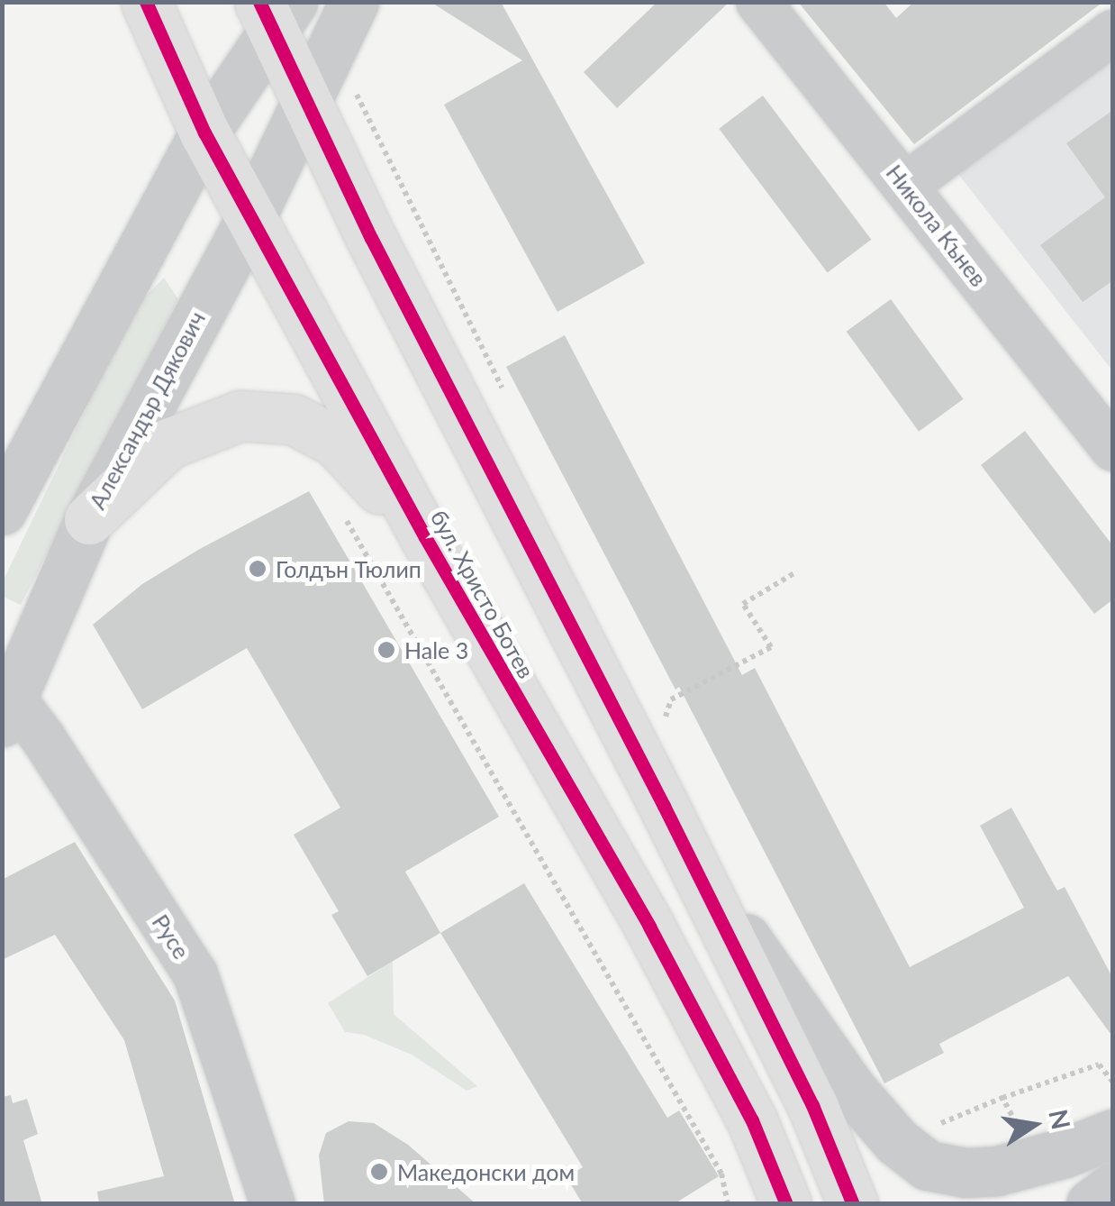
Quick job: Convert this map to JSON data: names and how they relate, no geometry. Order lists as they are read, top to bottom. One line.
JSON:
{"streets":{"main road":["бул. Христо Ботев"],"street":["Никола Кънев","Александър Дякович","Русе"]},"crossings":[["Александър Дякович","бул. Христо Ботев"],["Александър Дякович","Русе"]],"places":["Голдън Тюлип","Hale 3","Македонски дом"],"north":"right"}
